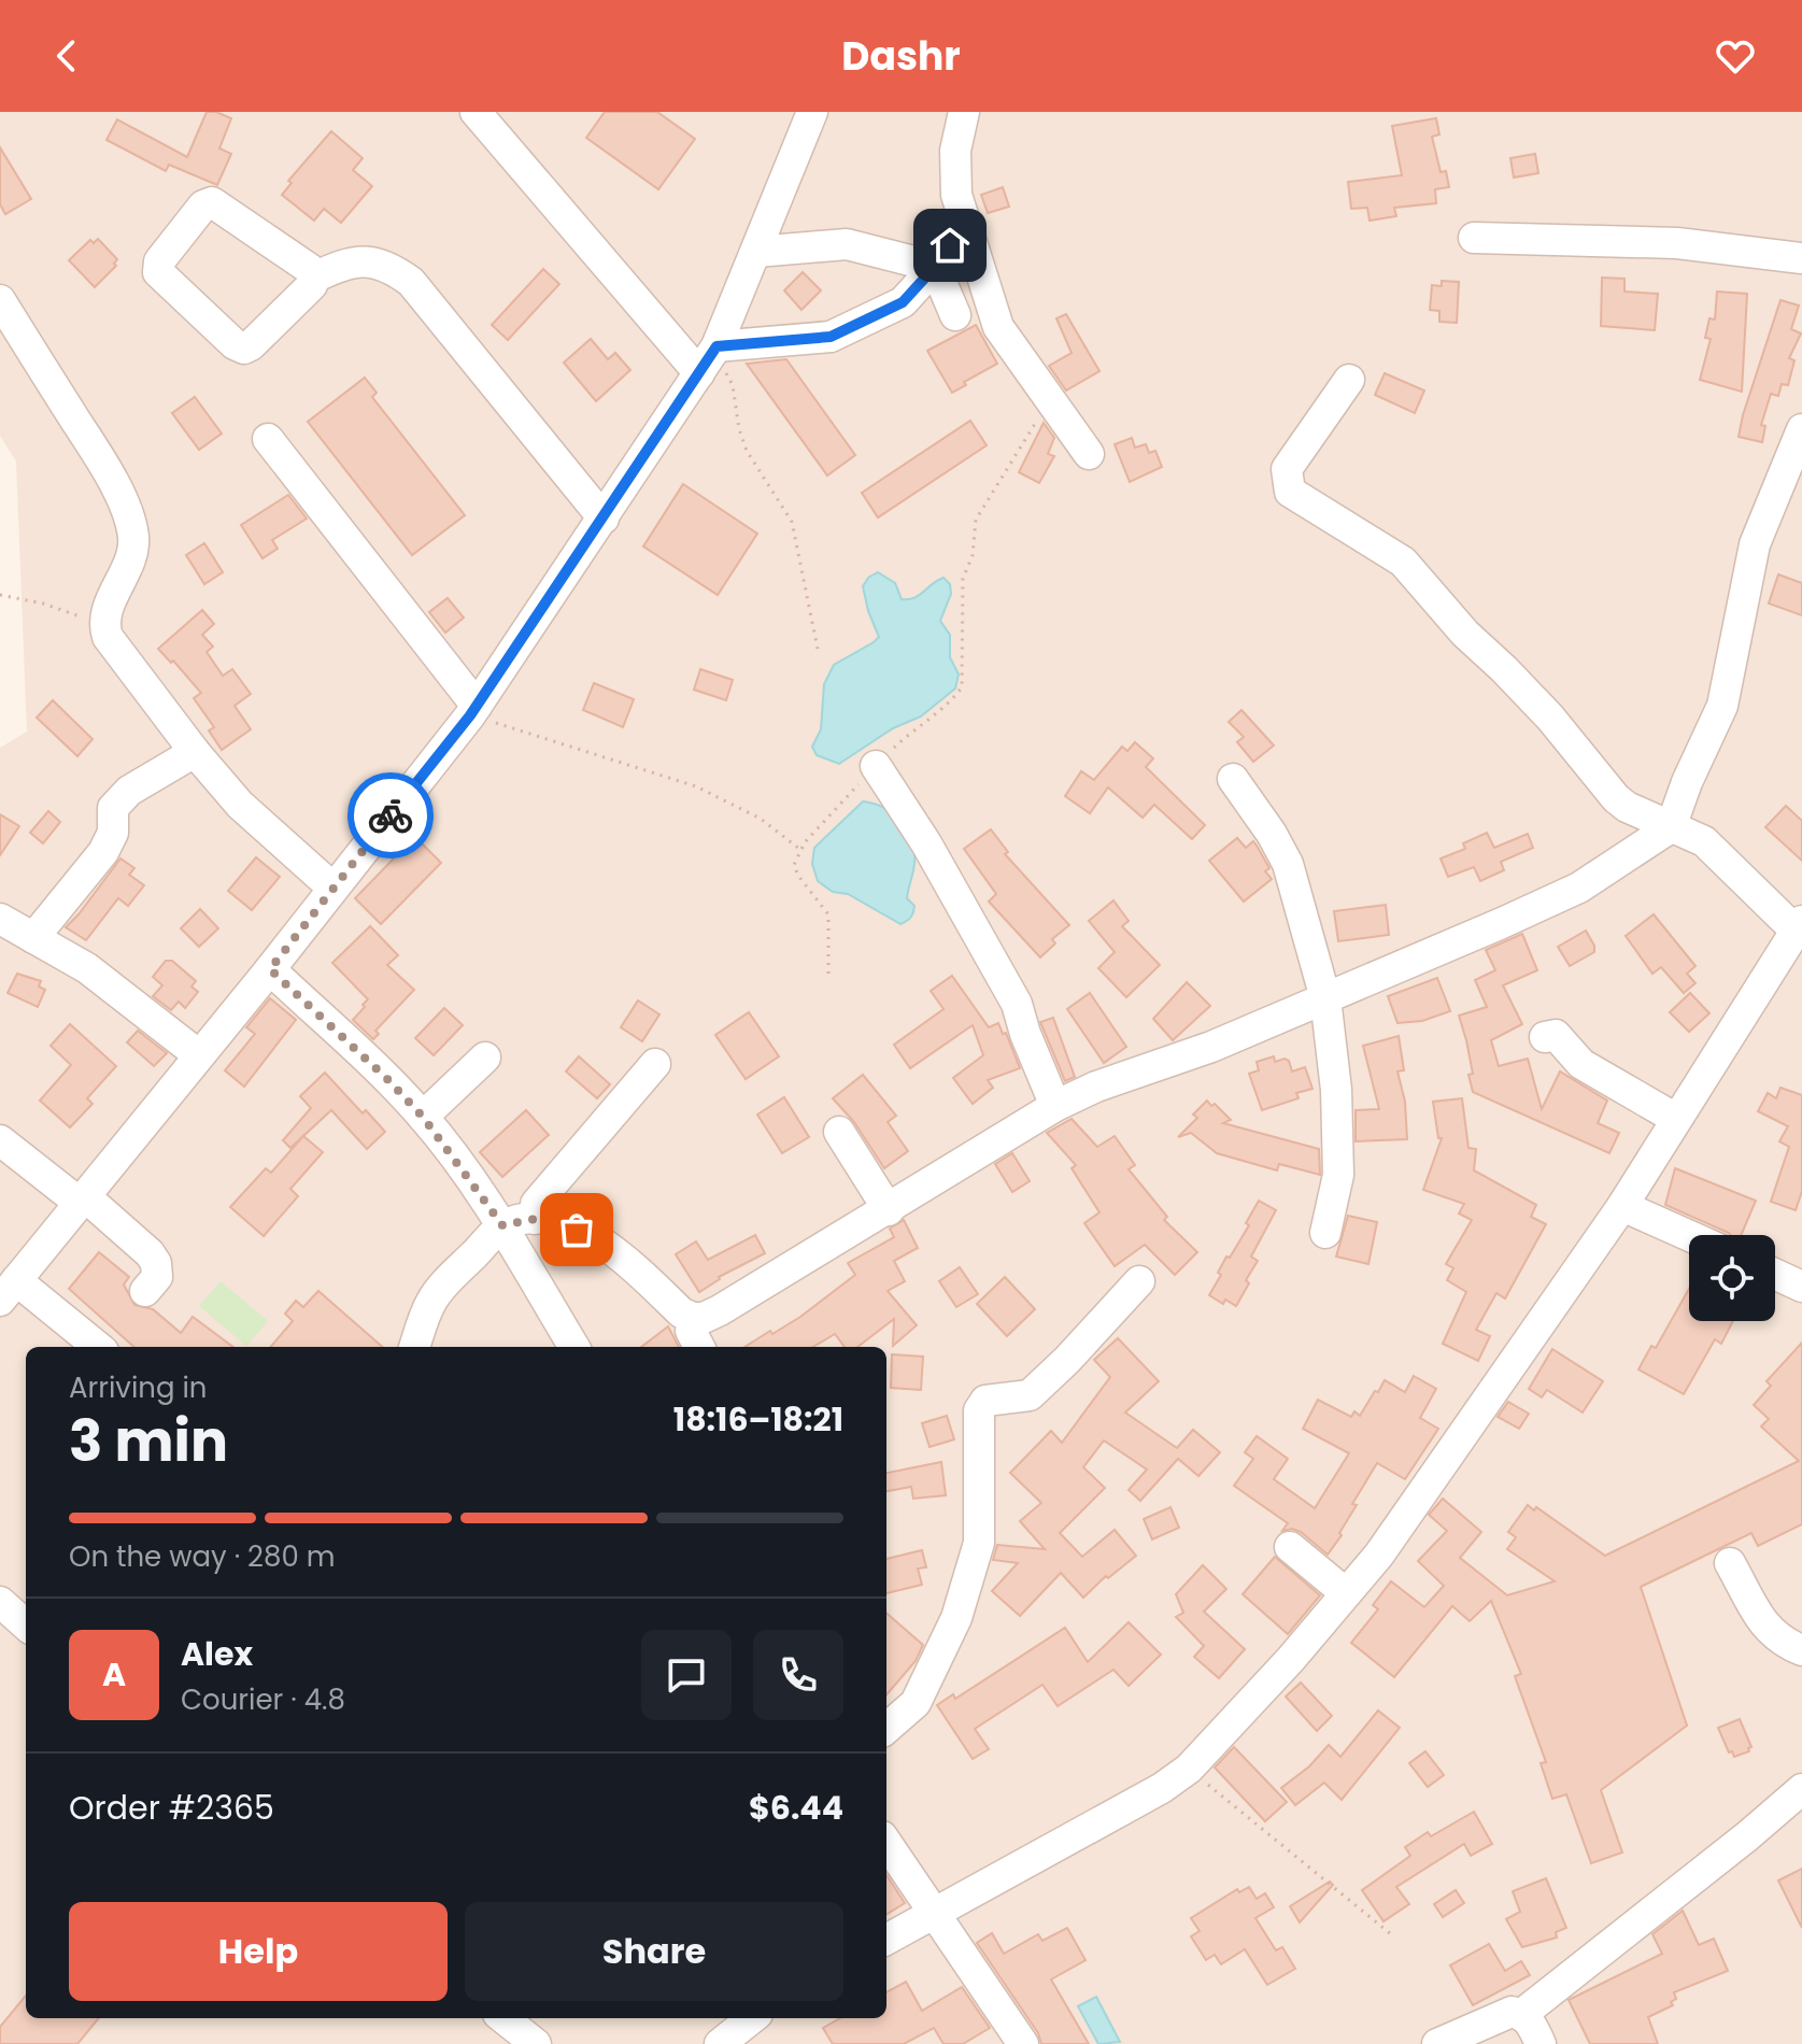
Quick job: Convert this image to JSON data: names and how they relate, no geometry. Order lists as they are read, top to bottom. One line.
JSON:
{"page":{"header":"Dashr","heading":["3 min","Arriving in","18:16–18:21"],"panel":["Alex","Courier · 4.8","Order #2365","$6.44"],"bar":"On the way · 280 m","round":"A","buttons":["Help","Share"]}}
